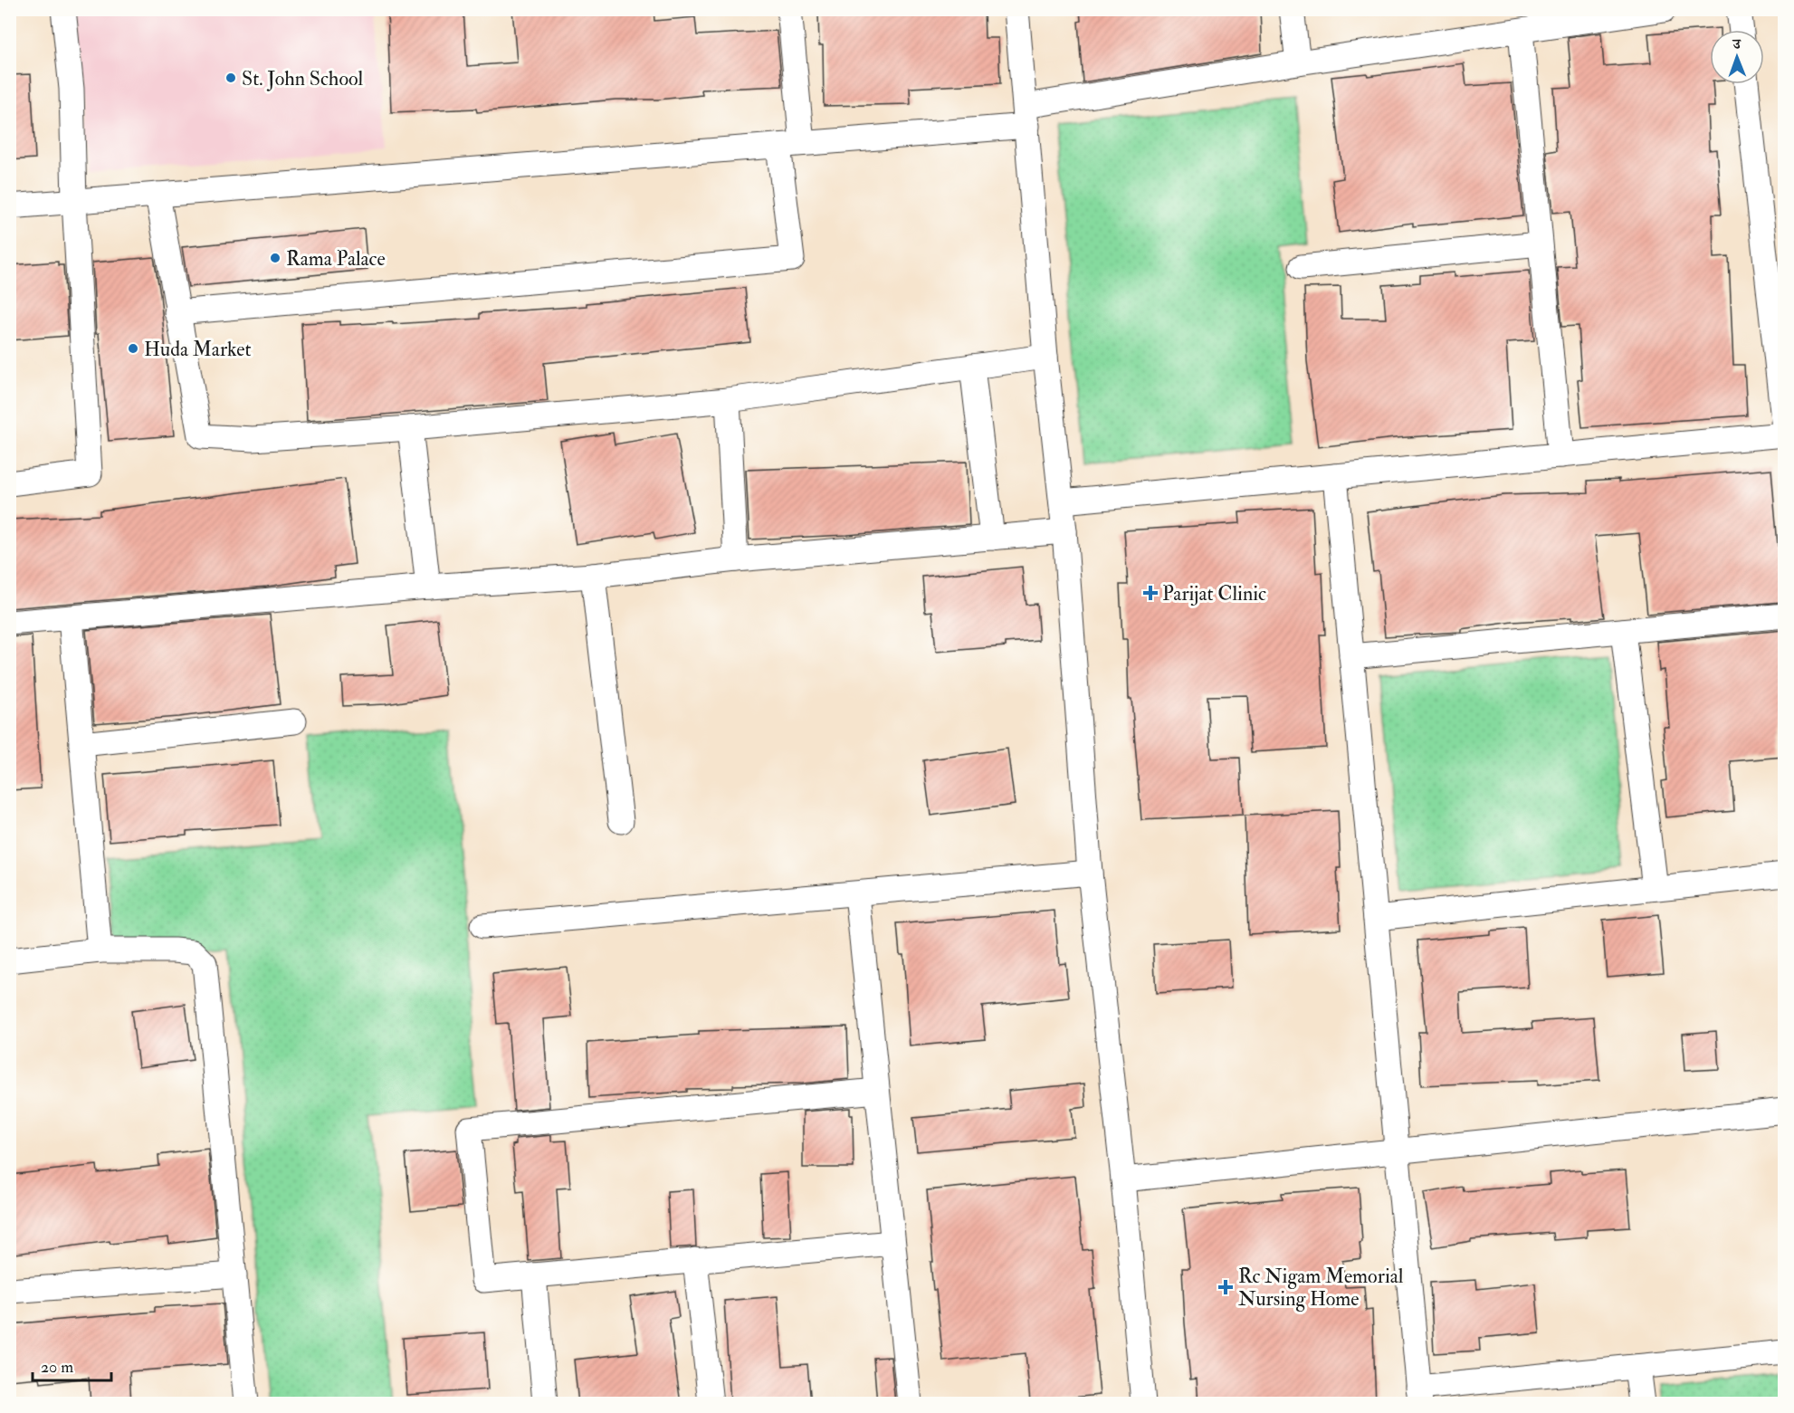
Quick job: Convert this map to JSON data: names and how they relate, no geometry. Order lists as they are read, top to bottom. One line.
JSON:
{"places":{"other":["St. John School","Rama Palace","Huda Market"],"health":["Parijat Clinic","Rc Nigam Memorial Nursing Home"]},"scale_bar":"20 m","north":"top"}
